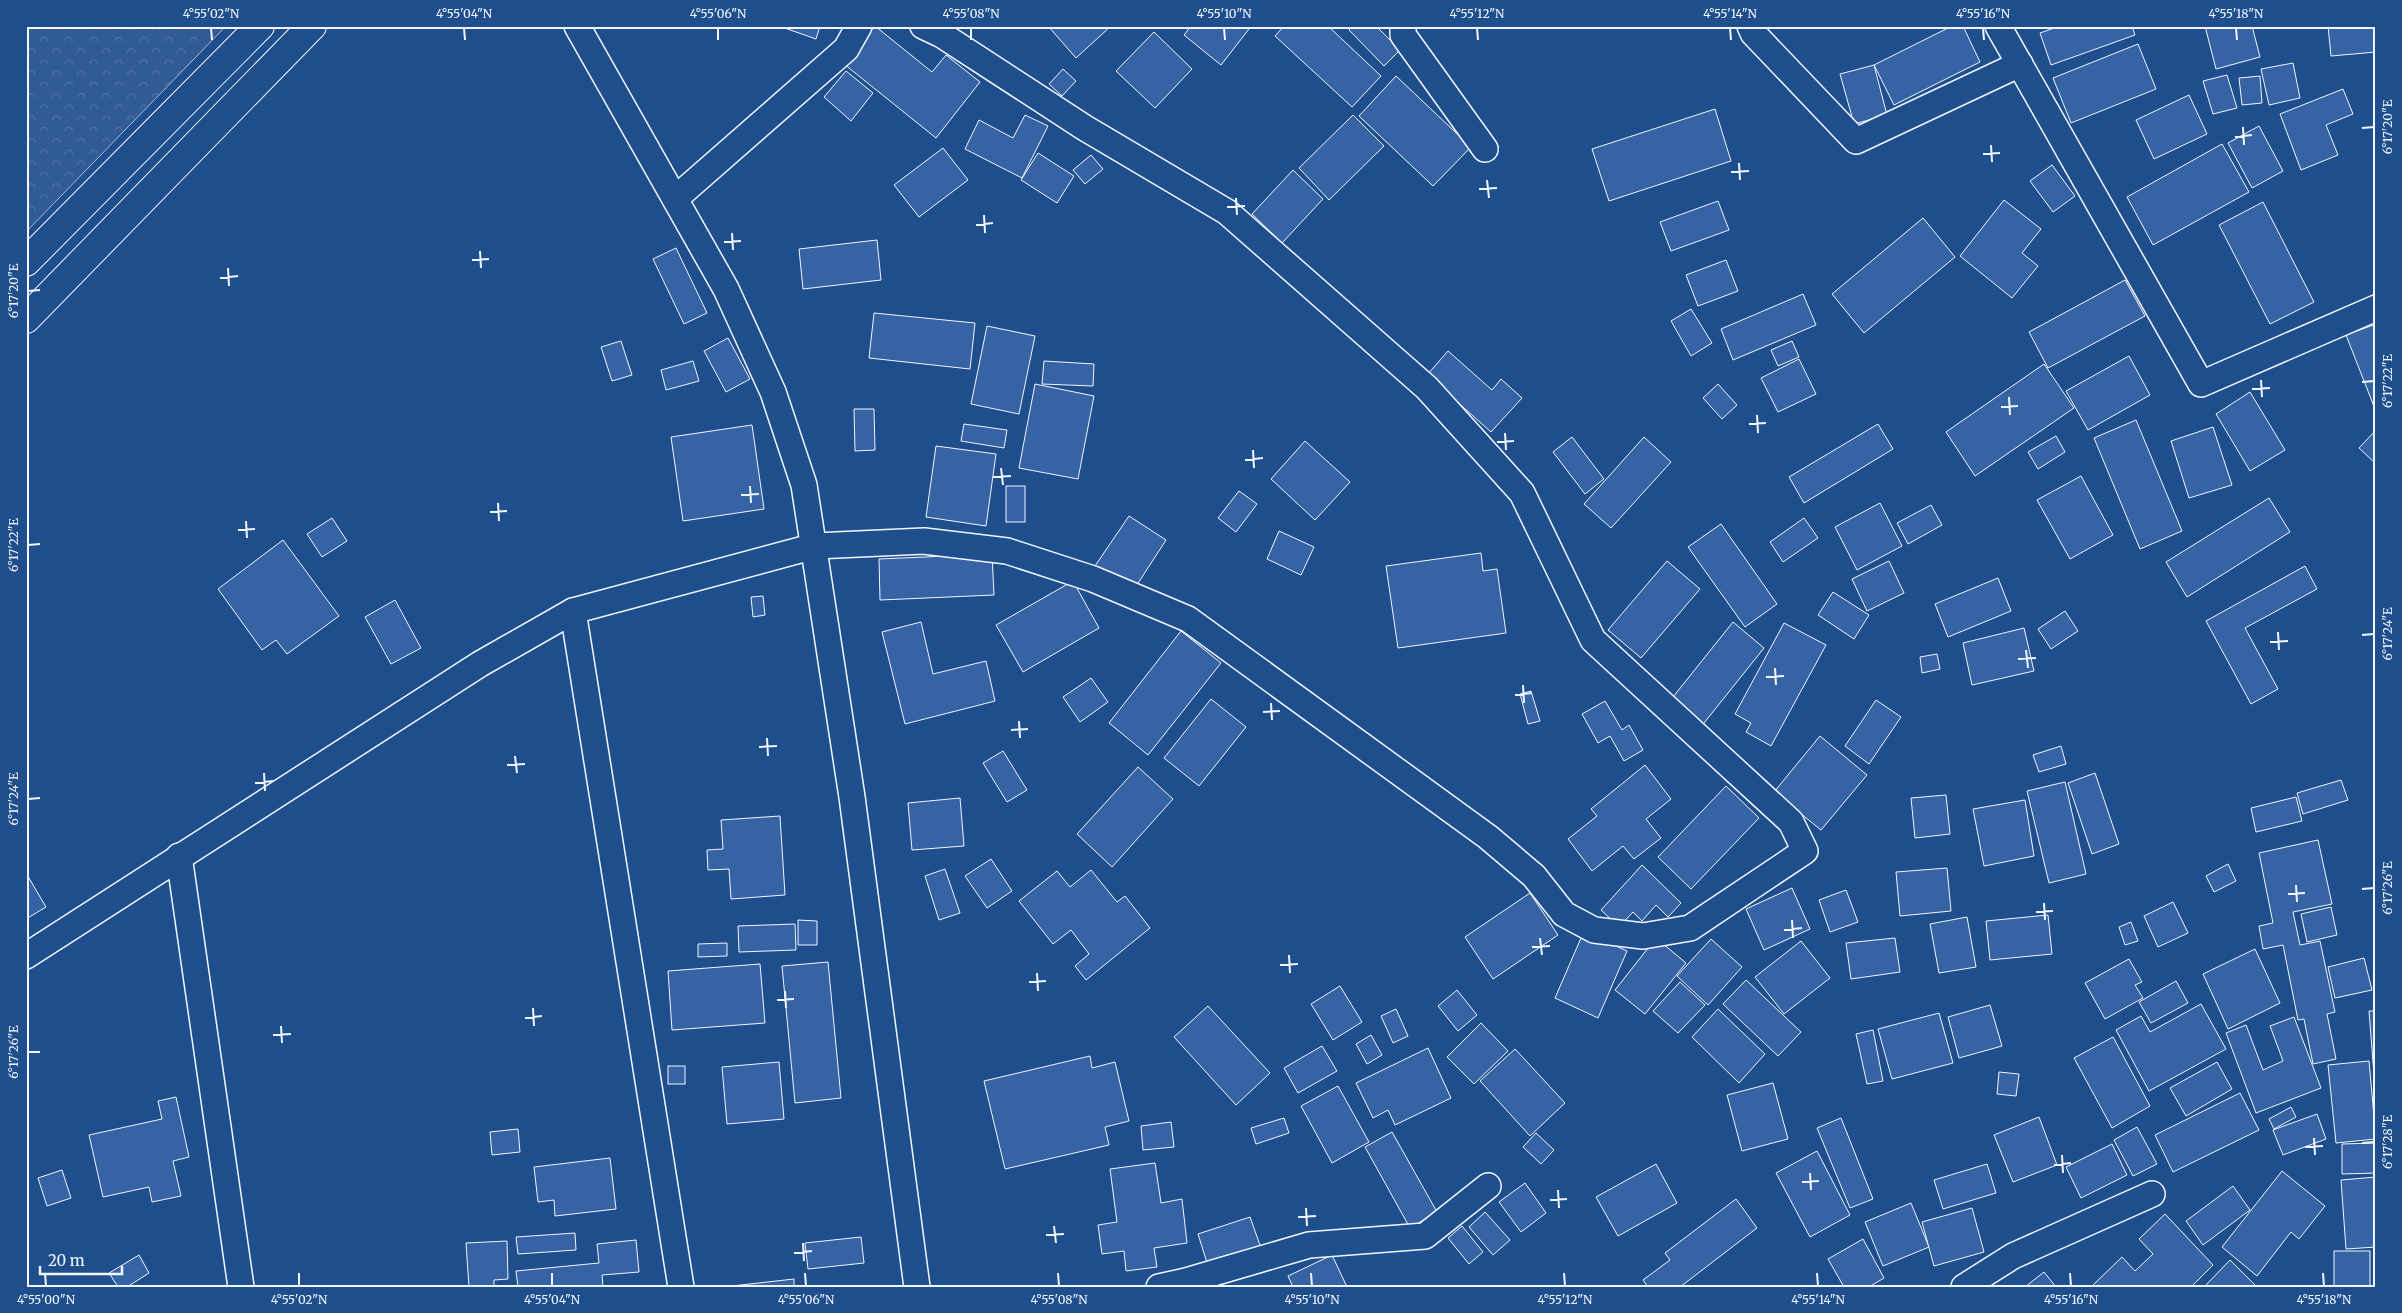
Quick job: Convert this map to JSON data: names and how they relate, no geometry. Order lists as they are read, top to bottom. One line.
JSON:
{"scale_bar":"20 m","coordinates":["4°55'02\"N","4°55'04\"N","4°55'06\"N","4°55'08\"N","4°55'10\"N","4°55'12\"N","4°55'14\"N","4°55'16\"N","4°55'18\"N","6°17'20\"E","6°17'22\"E","6°17'24\"E","6°17'26\"E","6°17'28\"E","4°55'00\"N"]}
